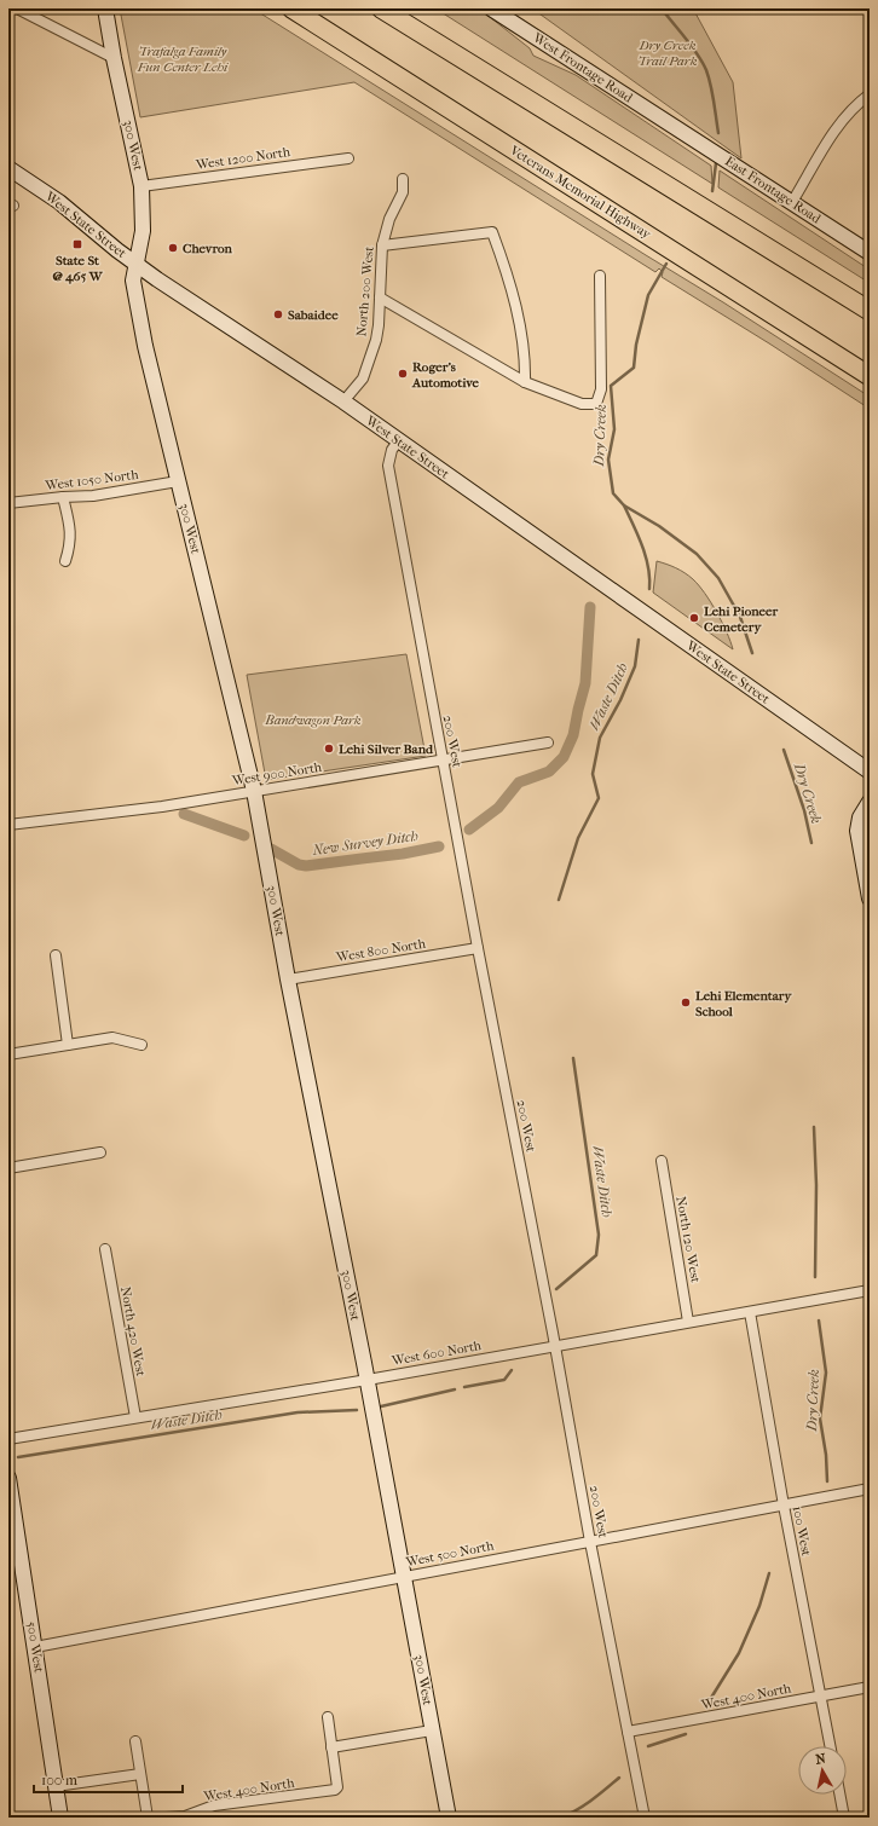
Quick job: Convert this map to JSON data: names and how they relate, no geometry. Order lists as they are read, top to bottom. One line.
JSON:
{"streets":{"highway":["Veterans Memorial Highway"],"street":["West Frontage Road","300 West","West 1200 North","East Frontage Road","West State Street","North 200 West","West 1050 North","200 West","West 900 North","West 800 North","North 120 West","North 420 West","West 600 North","100 West","West 500 North","500 West","West 400 North"]},"crossings":[["West Frontage Road","East Frontage Road"],["300 West","West 1200 North"],["300 West","West State Street"],["300 West","West 1050 North"],["300 West","West 900 North"],["300 West","West 800 North"],["300 West","West 600 North"],["300 West","West 500 North"],["West State Street","North 200 West"],["West State Street","200 West"],["200 West","West 900 North"],["200 West","West 800 North"],["200 West","West 600 North"],["200 West","West 500 North"],["200 West","West 400 North"],["North 120 West","West 600 North"],["North 420 West","West 600 North"],["West 600 North","100 West"],["100 West","West 500 North"],["100 West","West 400 North"],["West 500 North","500 West"]],"water":["Dry Creek","Waste Ditch","New Survey Ditch"],"parks":["Dry Creek Trail Park","Trafalga Family Fun Center Lehi","Bandwagon Park"],"places":{"transit":["State St @ 465 W"],"other":["Chevron","Sabaidee","Roger's Automotive","Lehi Pioneer Cemetery","Lehi Silver Band","Lehi Elementary School"]},"scale_bar":"100 m","north":"top"}
